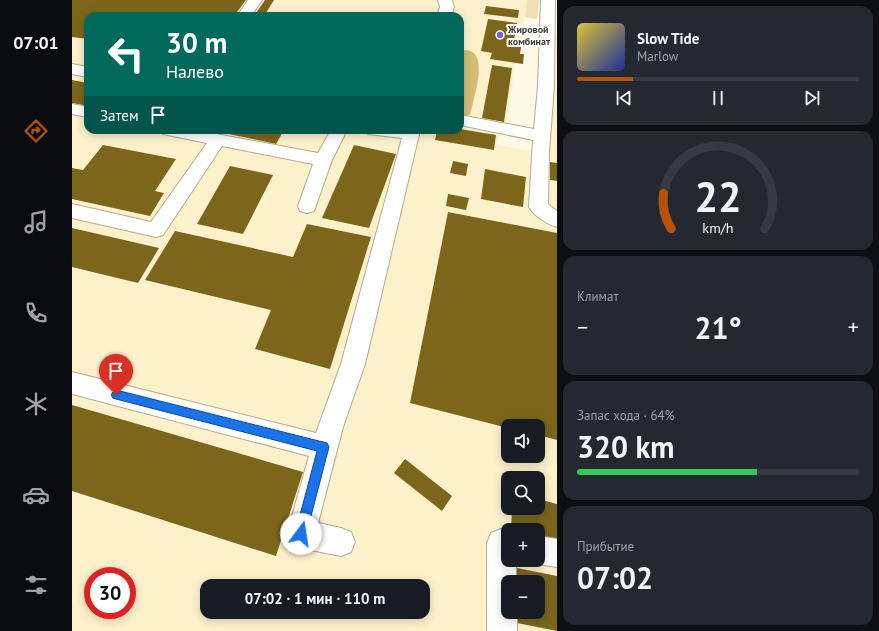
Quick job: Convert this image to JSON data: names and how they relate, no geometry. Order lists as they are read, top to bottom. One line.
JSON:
{"places":["Жировой комбинат"],"page":{"tabs":"07:01","turn":["30 m","Налево"],"song":["Slow Tide","Marlow"],"then":"Затем","tile":["Климат",["Запас хода · 64%","320 km"],["Прибытие","07:02"]],"heat":["−","21°","+"],"map_buttons":["+","−"],"limit":"30","trip":"07:02 · 1 мин · 110 m","gauge":["22","km/h"]}}
